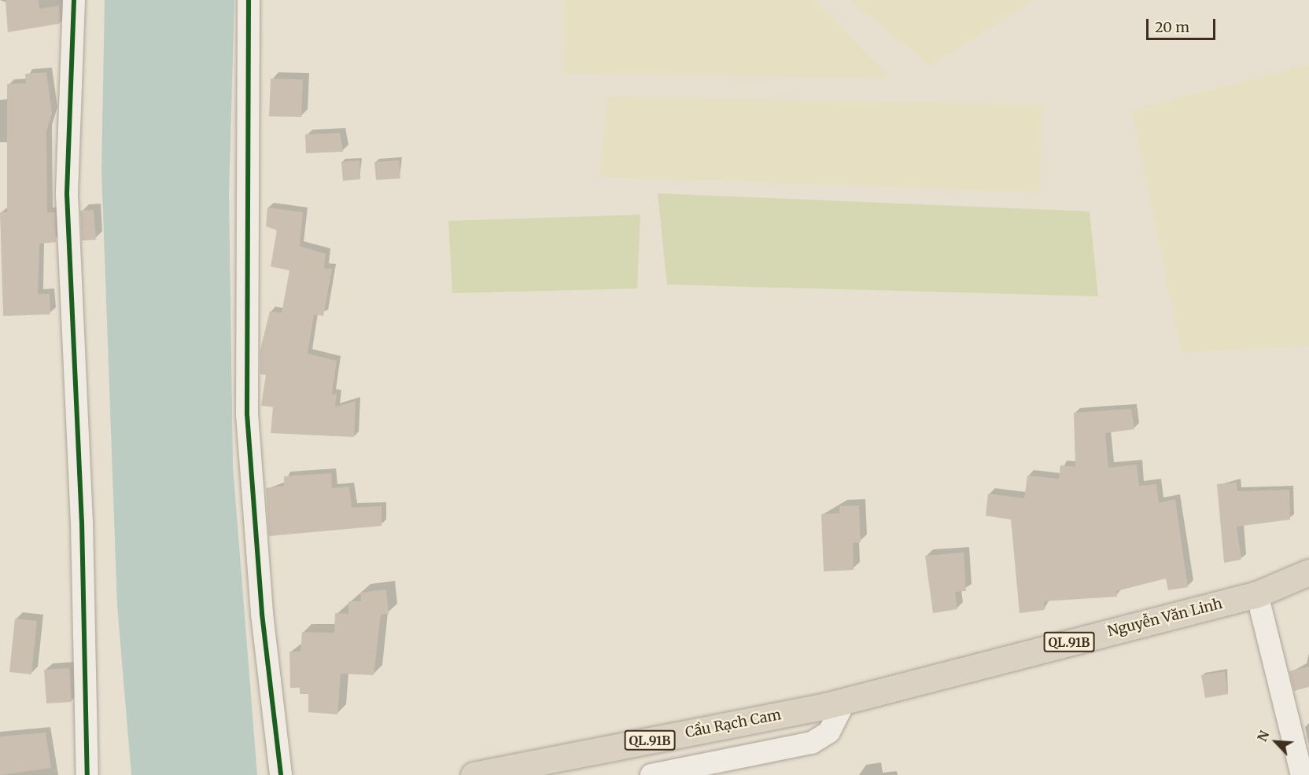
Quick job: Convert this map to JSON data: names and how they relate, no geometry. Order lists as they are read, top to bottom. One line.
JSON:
{"streets":{"highway":["Nguyễn Văn Linh","QL.91B","Cầu Rạch Cam"]},"crossings":[["Nguyễn Văn Linh","Cầu Rạch Cam"]],"scale_bar":"20 m","north":"top left"}
